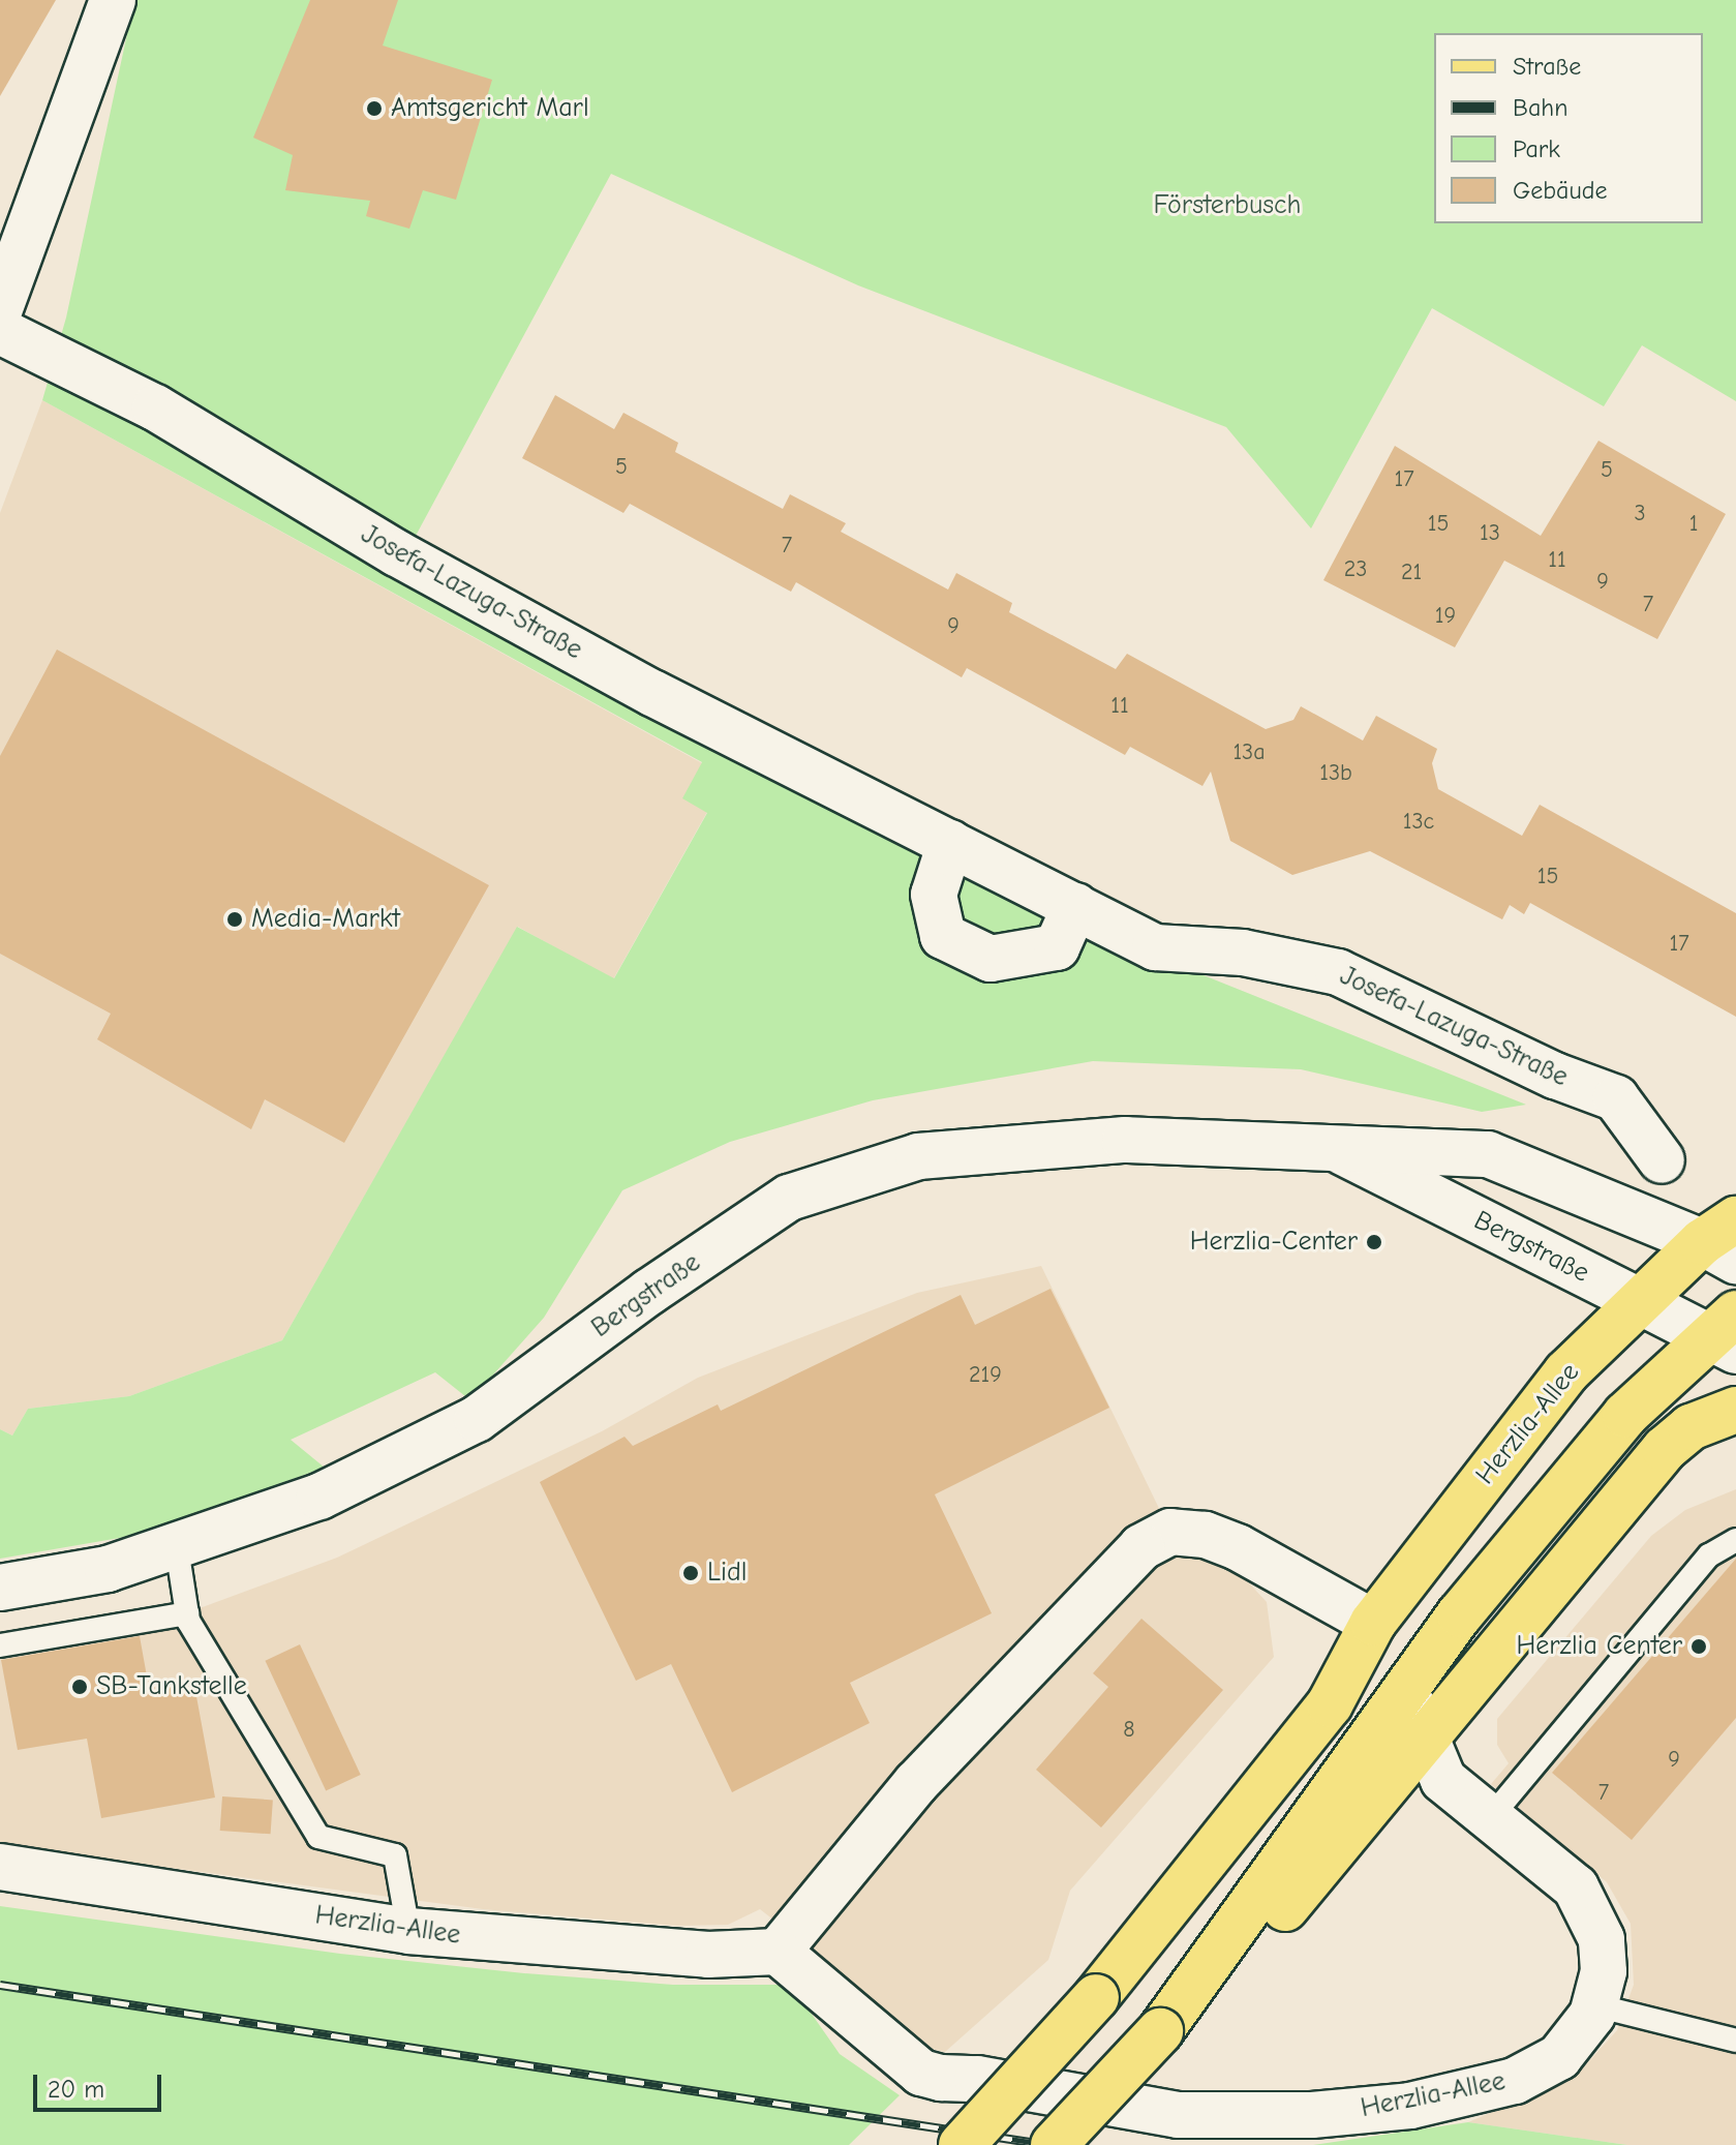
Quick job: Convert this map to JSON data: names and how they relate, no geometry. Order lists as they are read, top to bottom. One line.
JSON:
{"streets":{"main road":["Herzlia-Allee"],"street":["Josefa-Lazuga-Straße","Bergstraße"]},"crossings":[["Bergstraße","Herzlia-Allee"]],"parks":["Försterbusch"],"places":["Amtsgericht Marl","Media-Markt","Herzlia-Center","Lidl","Herzlia Center","SB-Tankstelle"],"house_numbers":["5","5","17","3","15","1","13","7","11","23","21","9","7","19","9","11","13a","13b","13c","15","17","219","8","9","7"],"legend":["Straße","Bahn","Park","Gebäude"],"scale_bar":"20 m"}
